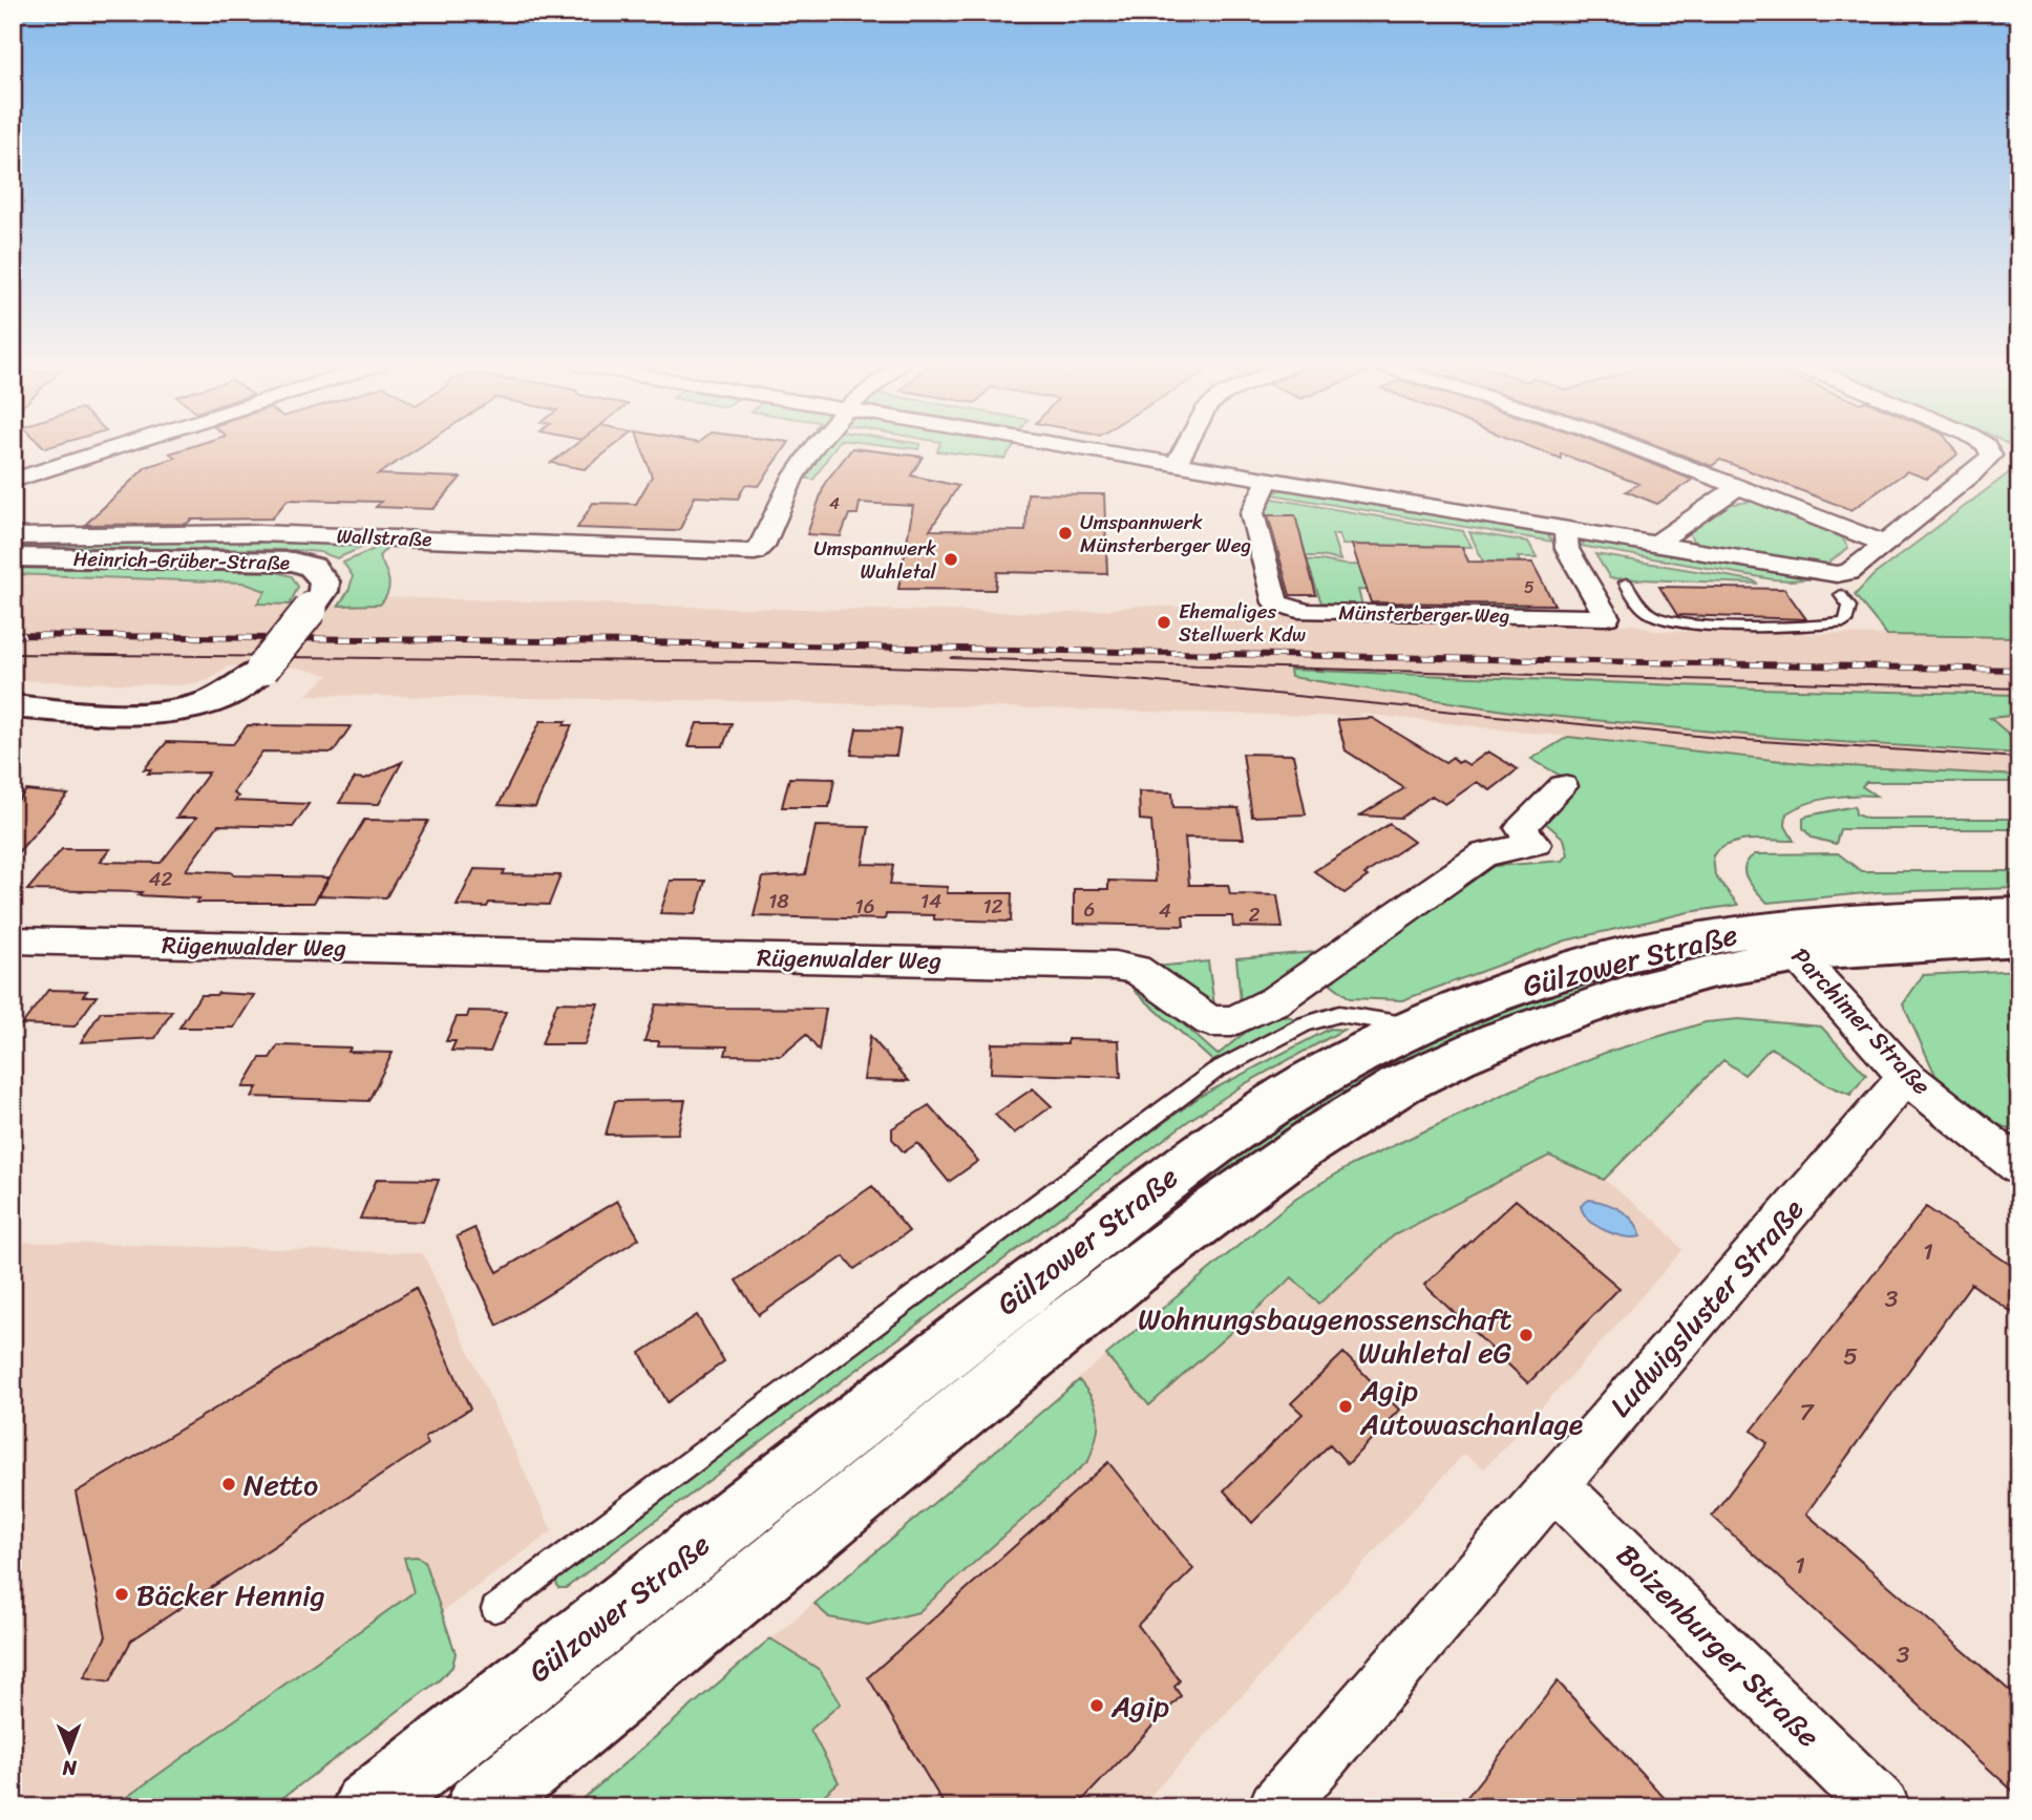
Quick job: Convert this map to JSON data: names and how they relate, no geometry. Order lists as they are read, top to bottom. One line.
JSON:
{"streets":{"main road":["Heinrich-Grüber-Straße","Gülzower Straße"],"street":["Wallstraße","Münsterberger Weg","Rügenwalder Weg","Parchimer Straße","Ludwigsluster Straße","Boizenburger Straße"]},"crossings":[["Gülzower Straße","Parchimer Straße"],["Parchimer Straße","Ludwigsluster Straße"],["Ludwigsluster Straße","Boizenburger Straße"]],"places":["Umspannwerk Münsterberger Weg","Umspannwerk Wuhletal","Ehemaliges Stellwerk Kdw","Wohnungsbaugenossenschaft Wuhletal eG","Agip Autowaschanlage","Netto","Bäcker Hennig","Agip"],"house_numbers":["4","5","42","18","14","16","12","6","4","2","1","3","5","7","1","3"],"north":"bottom"}
